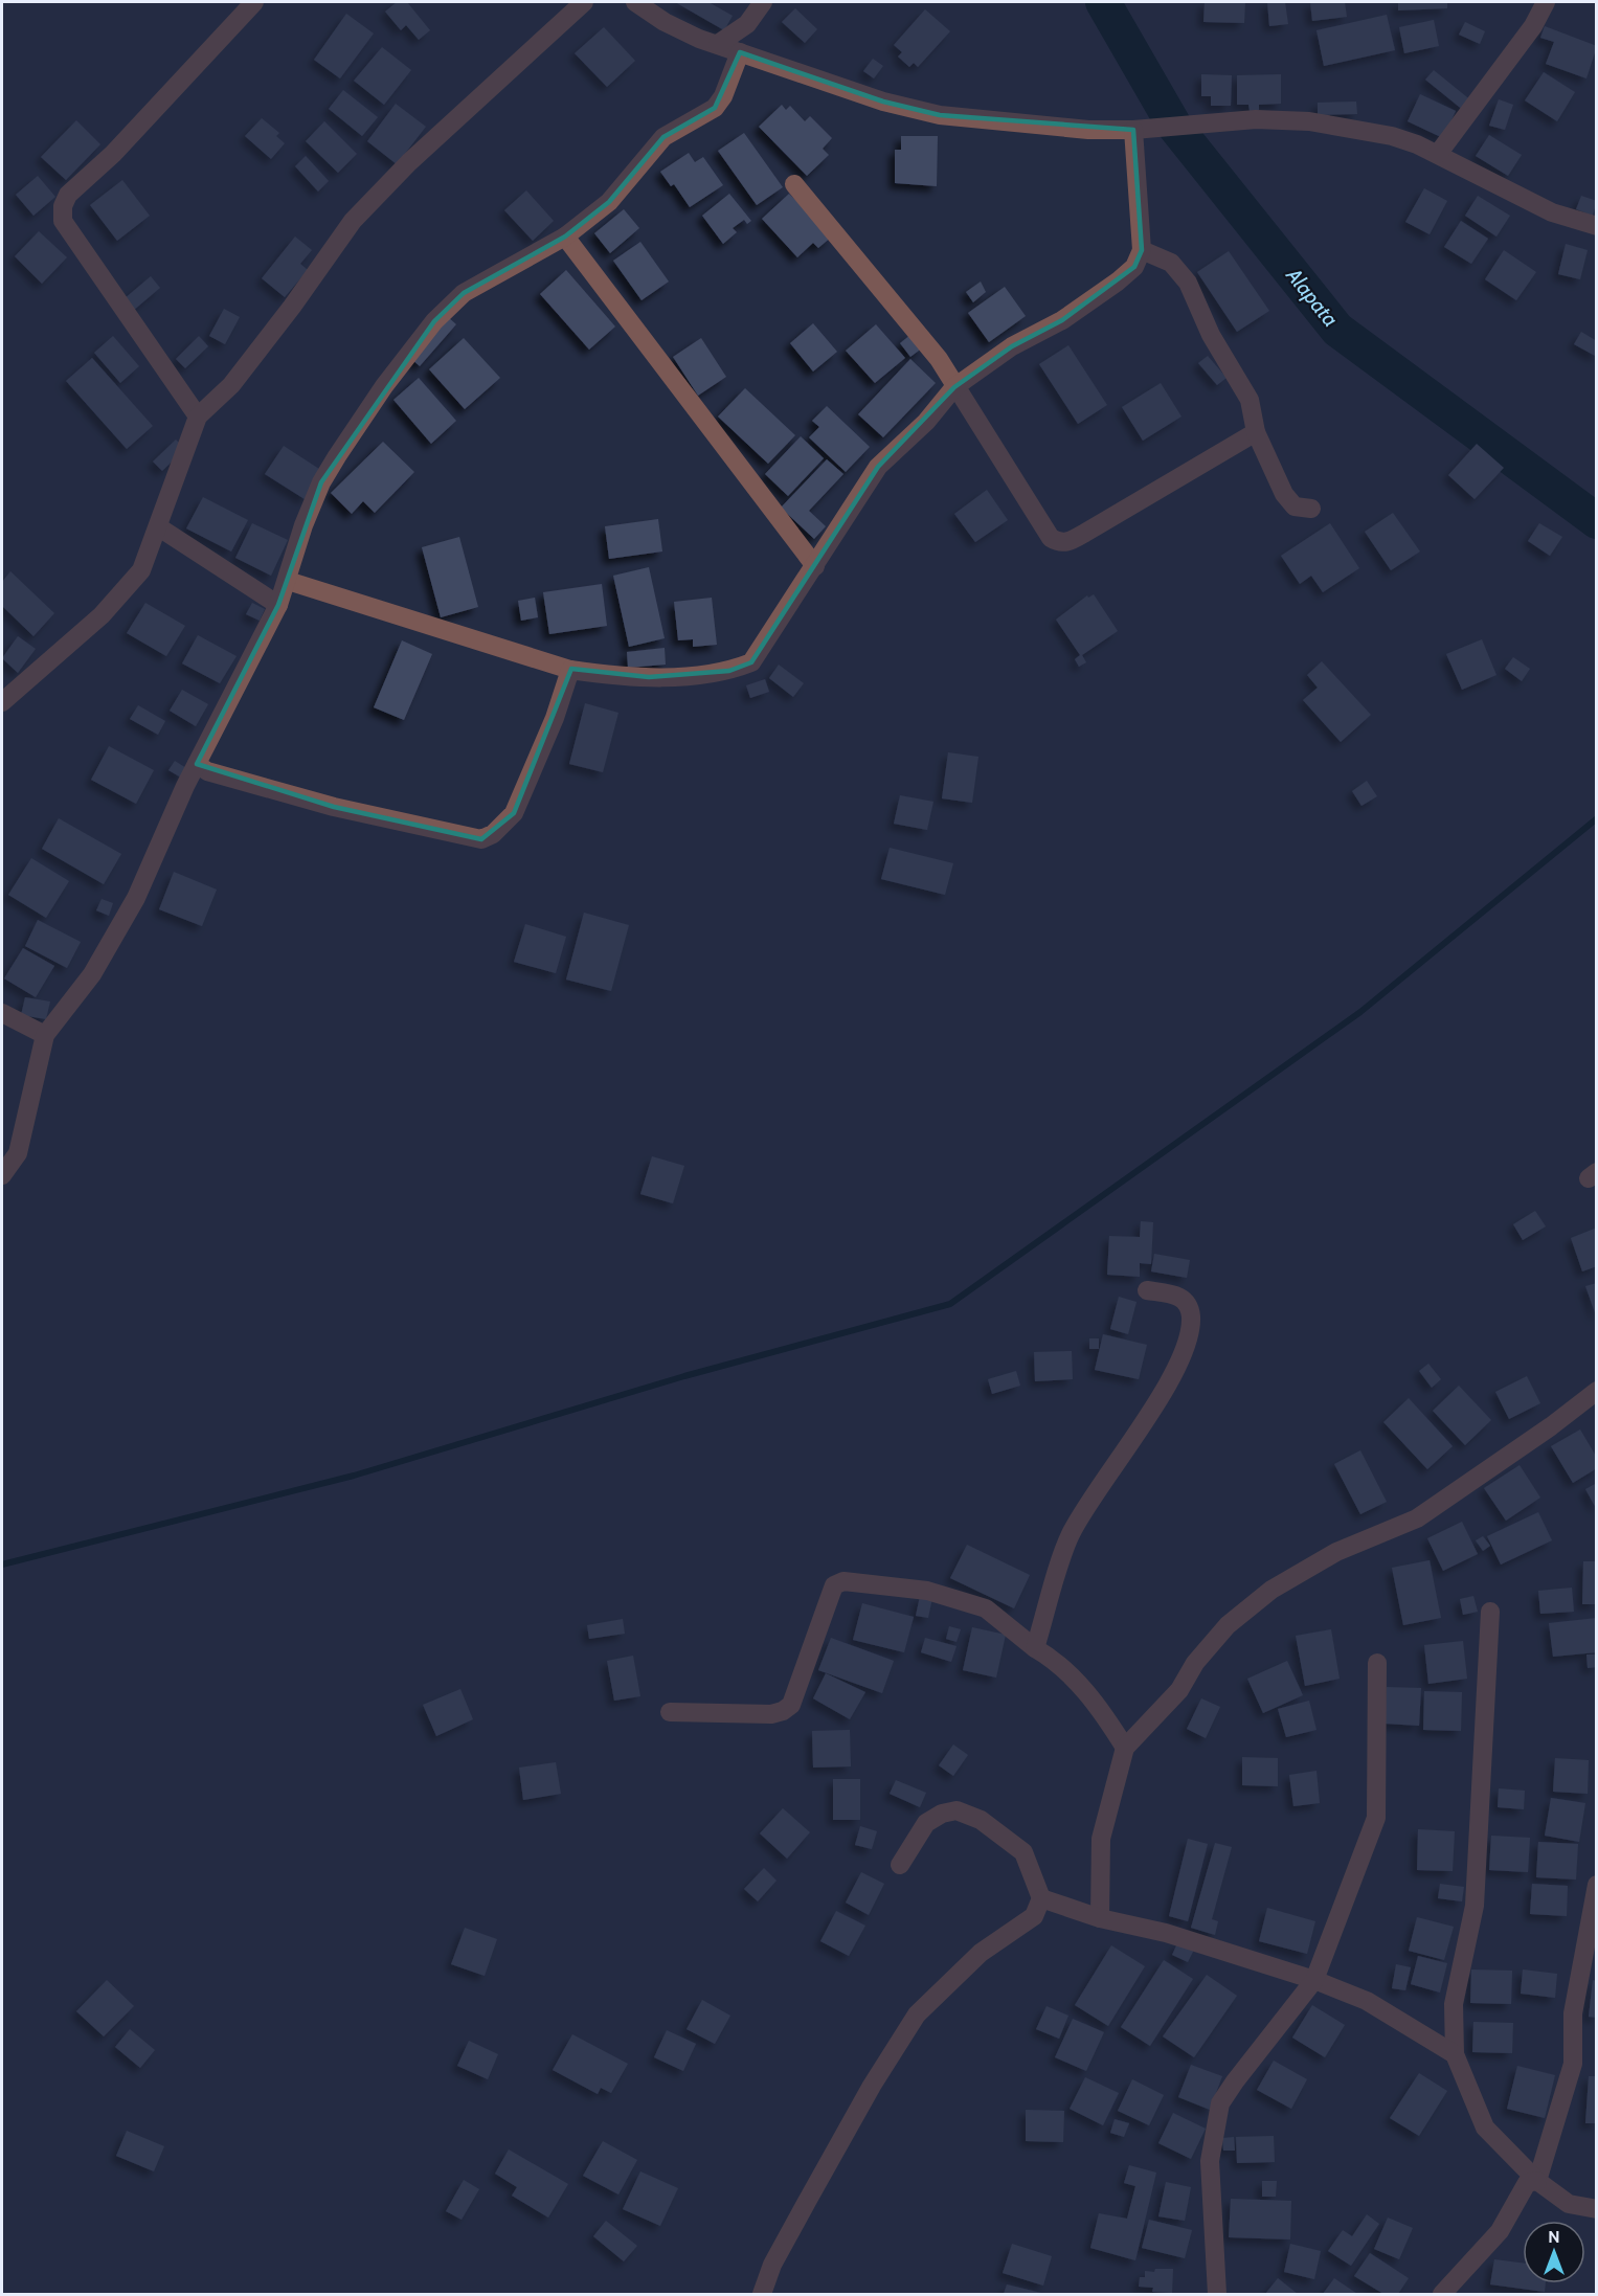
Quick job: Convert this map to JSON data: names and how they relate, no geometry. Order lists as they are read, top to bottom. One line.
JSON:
{"water":["Alapata"],"north":"top"}
